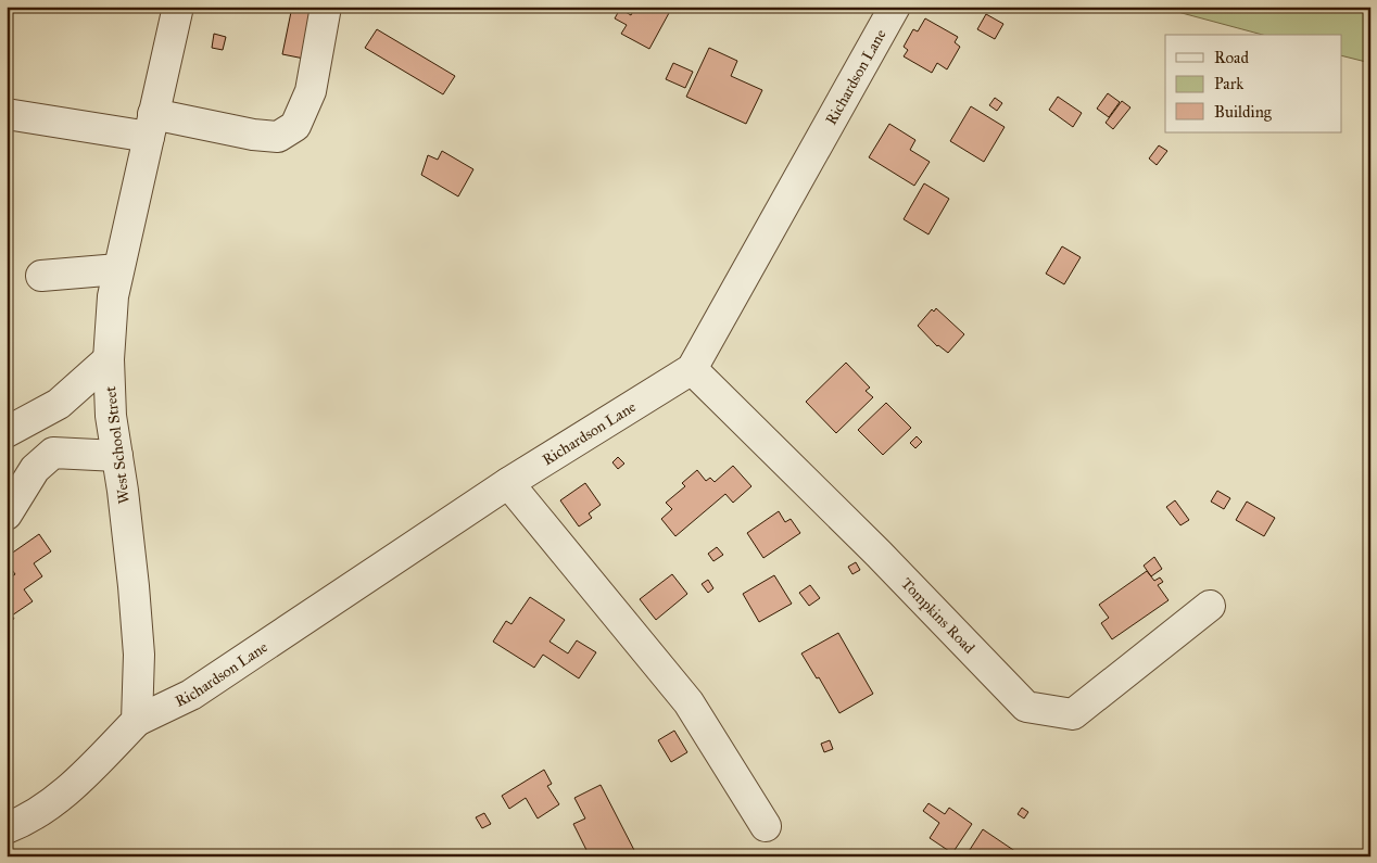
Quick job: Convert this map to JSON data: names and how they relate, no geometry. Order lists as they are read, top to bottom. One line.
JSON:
{"streets":{"street":["Richardson Lane","West School Street","Tompkins Road"]},"crossings":[["Richardson Lane","West School Street"],["Richardson Lane","Tompkins Road"]],"legend":["Road","Park","Building"]}
